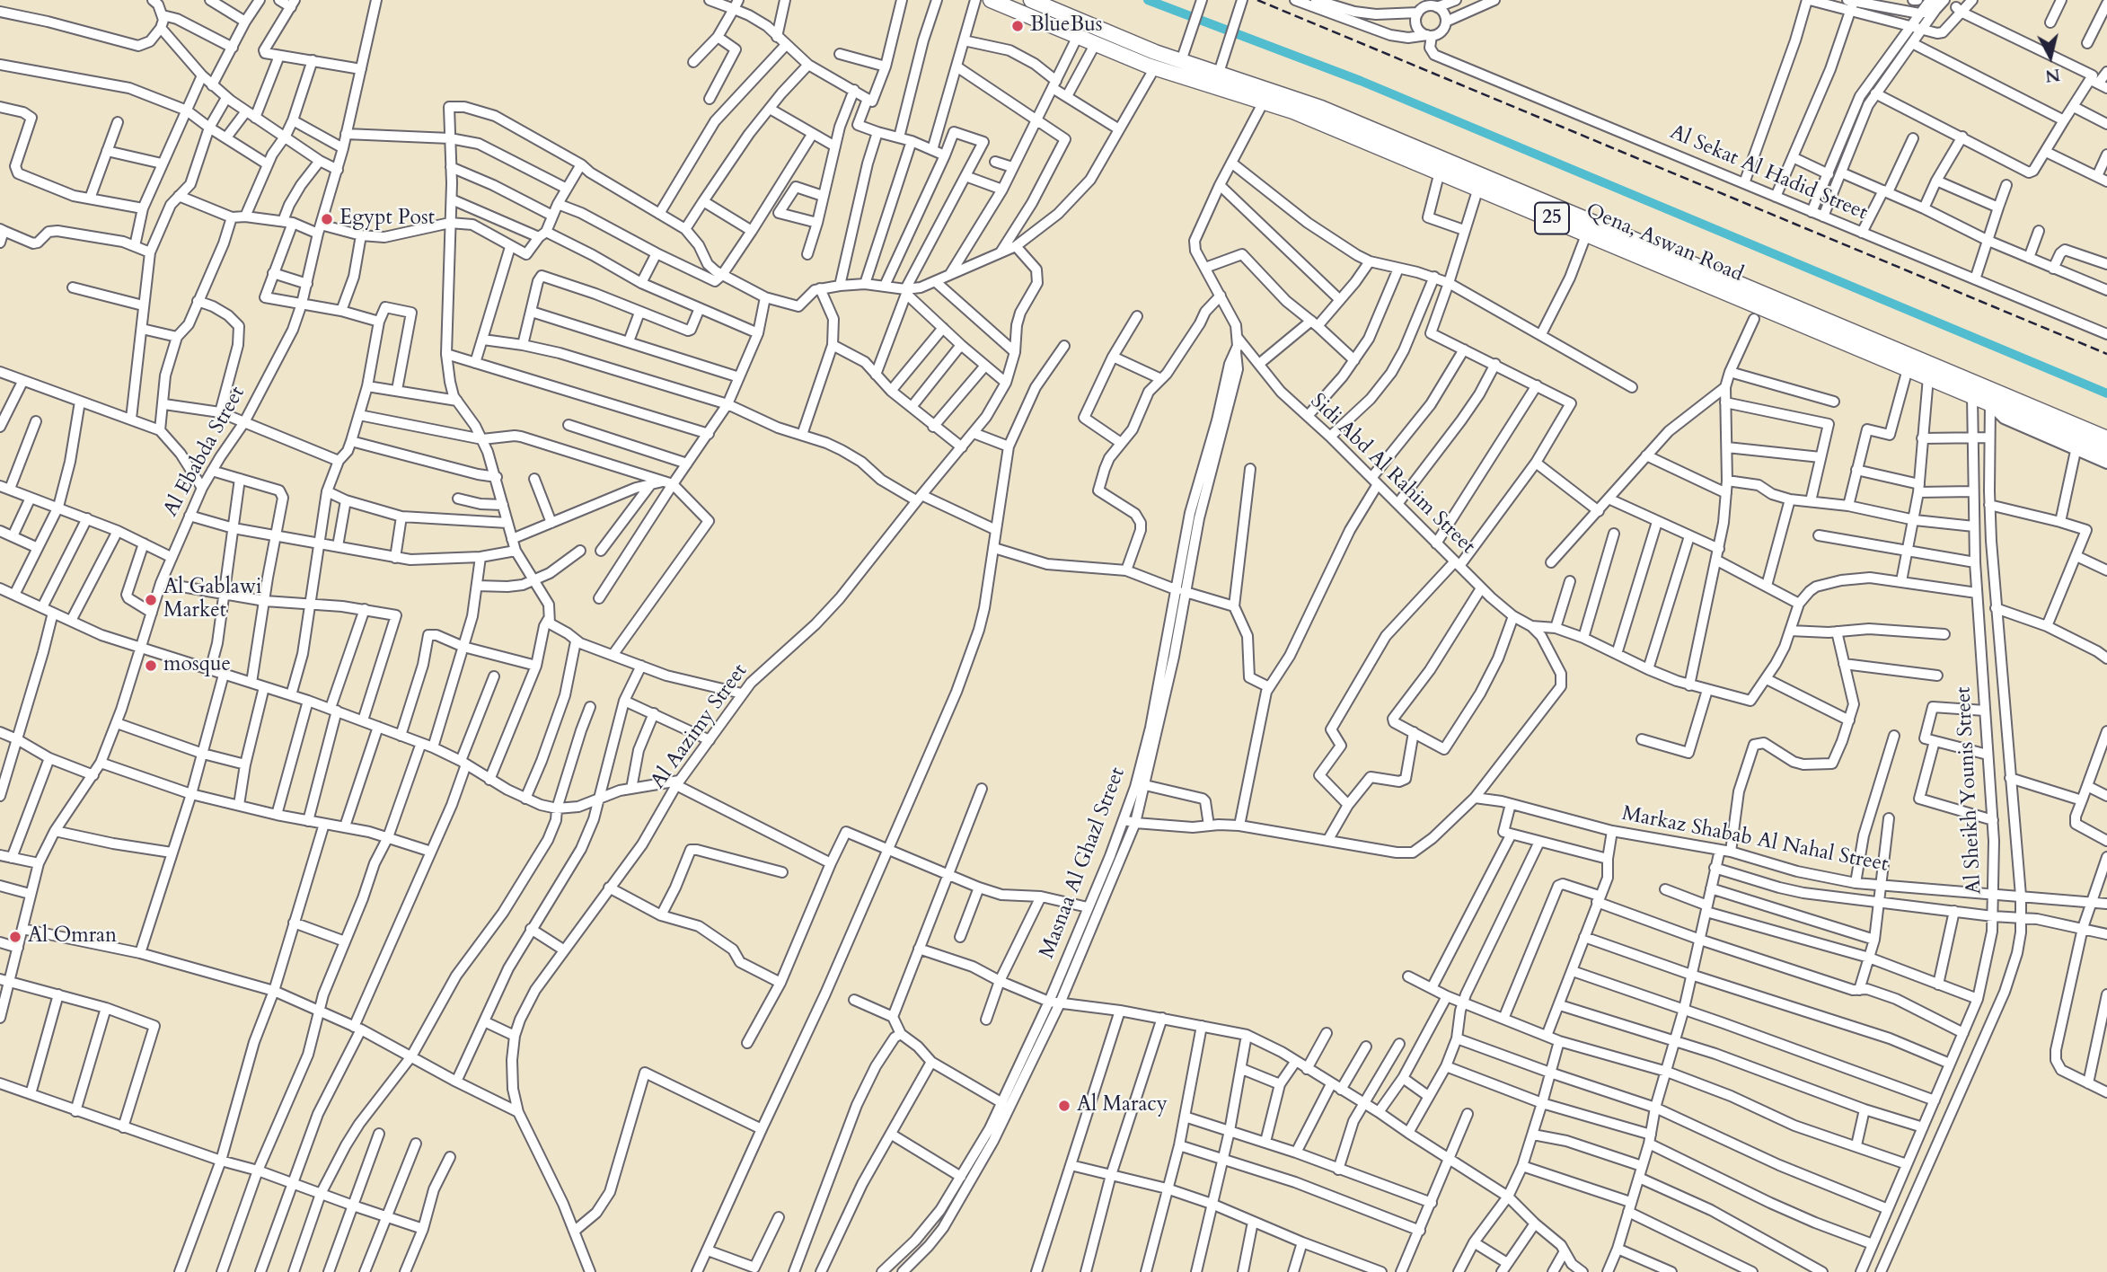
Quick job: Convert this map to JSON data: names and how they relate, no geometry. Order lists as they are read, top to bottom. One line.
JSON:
{"streets":{"highway":["25","Qena, Aswan Road"],"street":["Al Sekat Al Hadid Street","Al Ebabda Street","Sidi Abd Al Rahim Street","Al Aazimy Street","Al Sheikh Younis Street","Markaz Shabab Al Nahal Street","Masnaa Al Ghazl Street"]},"crossings":[["Qena, Aswan Road","Al Sheikh Younis Street"],["Qena, Aswan Road","Masnaa Al Ghazl Street"],["Sidi Abd Al Rahim Street","Masnaa Al Ghazl Street"],["Al Sheikh Younis Street","Markaz Shabab Al Nahal Street"]],"places":["BlueBus","Egypt Post","Al Gablawi Market","mosque","Al Omran","Al Maracy"],"north":"bottom"}
